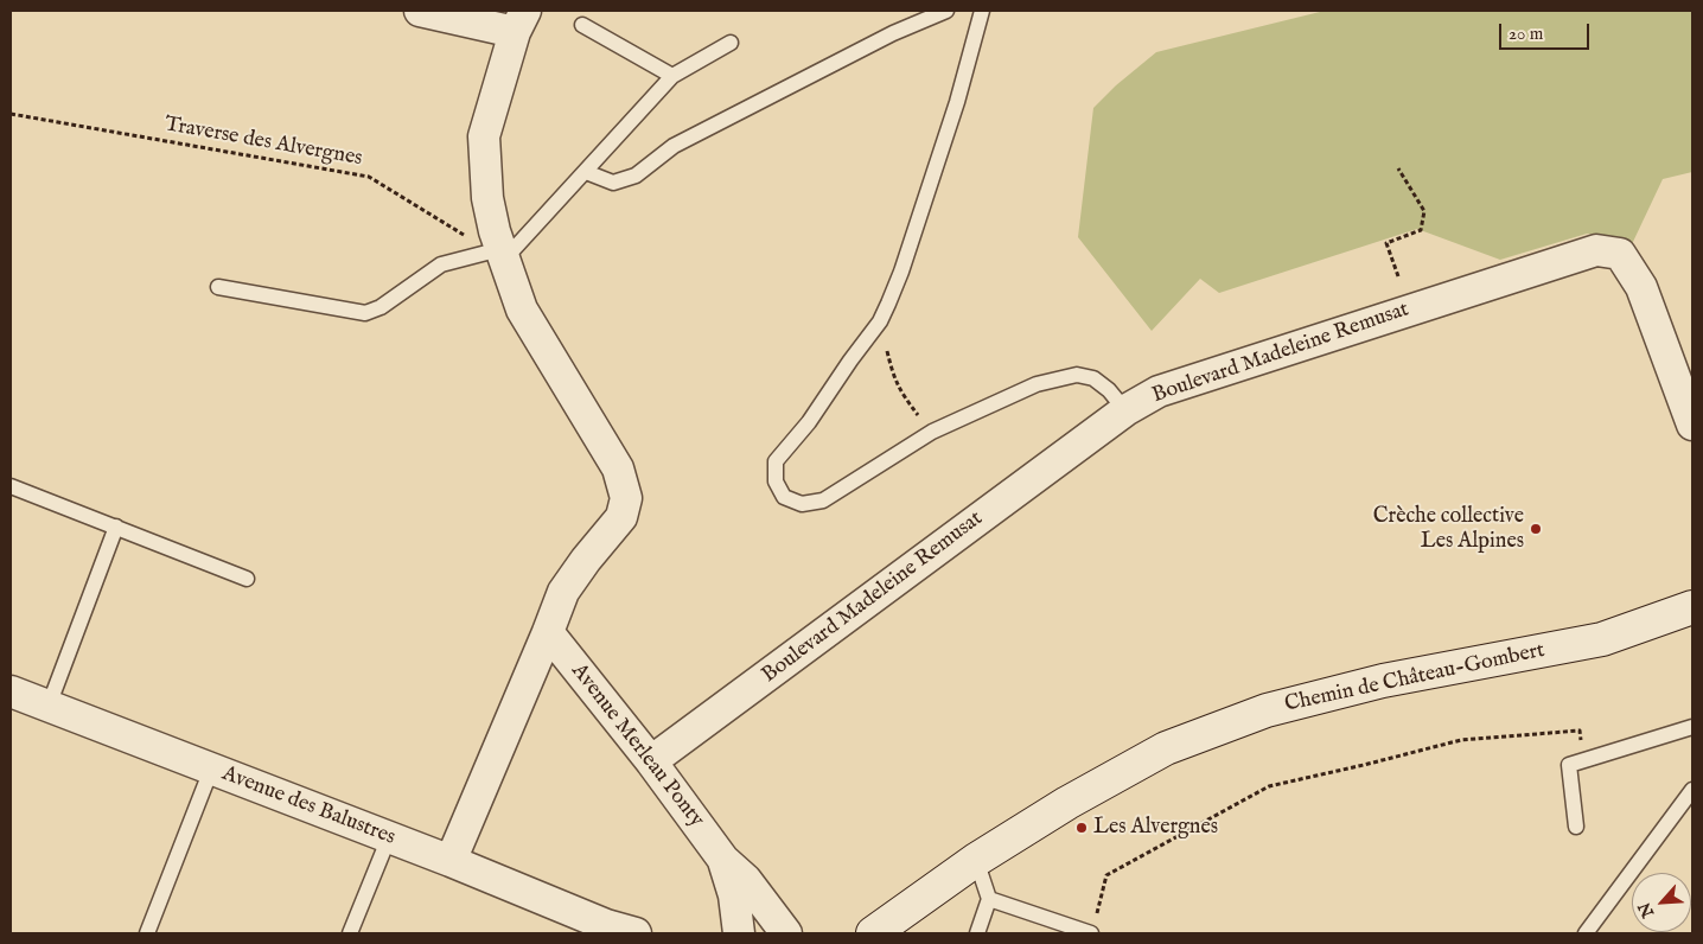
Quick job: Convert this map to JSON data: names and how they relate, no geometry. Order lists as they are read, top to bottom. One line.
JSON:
{"streets":{"street":["Boulevard Madeleine Remusat","Chemin de Château-Gombert","Avenue Merleau Ponty","Avenue des Balustres"],"path":["Traverse des Alvergnes"]},"crossings":[["Boulevard Madeleine Remusat","Avenue Merleau Ponty"]],"places":["Crèche collective Les Alpines","Les Alvergnes"],"scale_bar":"20 m","north":"bottom left"}
